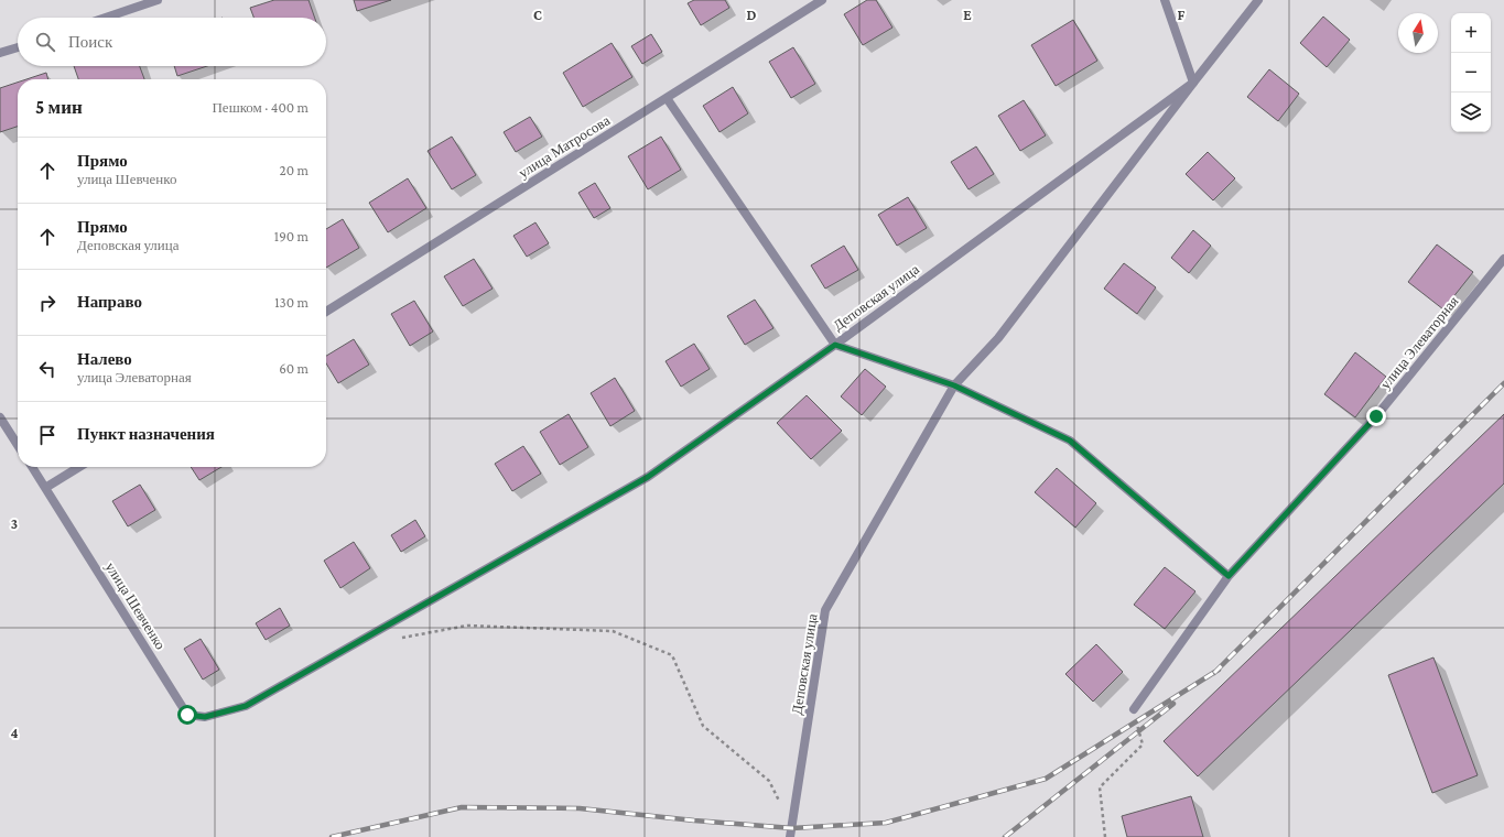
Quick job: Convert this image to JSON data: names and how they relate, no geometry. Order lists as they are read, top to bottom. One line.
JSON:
{"streets":{"street":["улица Матросова","Деповская улица","улица Элеваторная","улица Шевченко"]},"crossings":[["Деповская улица","улица Шевченко"]],"north":"top","page":{"map_buttons":["+","−"],"search":"Поиск","heading":["5 мин","Пешком · 400 m"],"list":[["Прямо","улица Шевченко","20 m"],["Прямо","Деповская улица","190 m"],["Направо","130 m"],["Налево","улица Элеваторная","60 m"],"Пункт назначения"]},"grid":{"columns":["C","D","E","F"],"rows":["3","4"]}}
